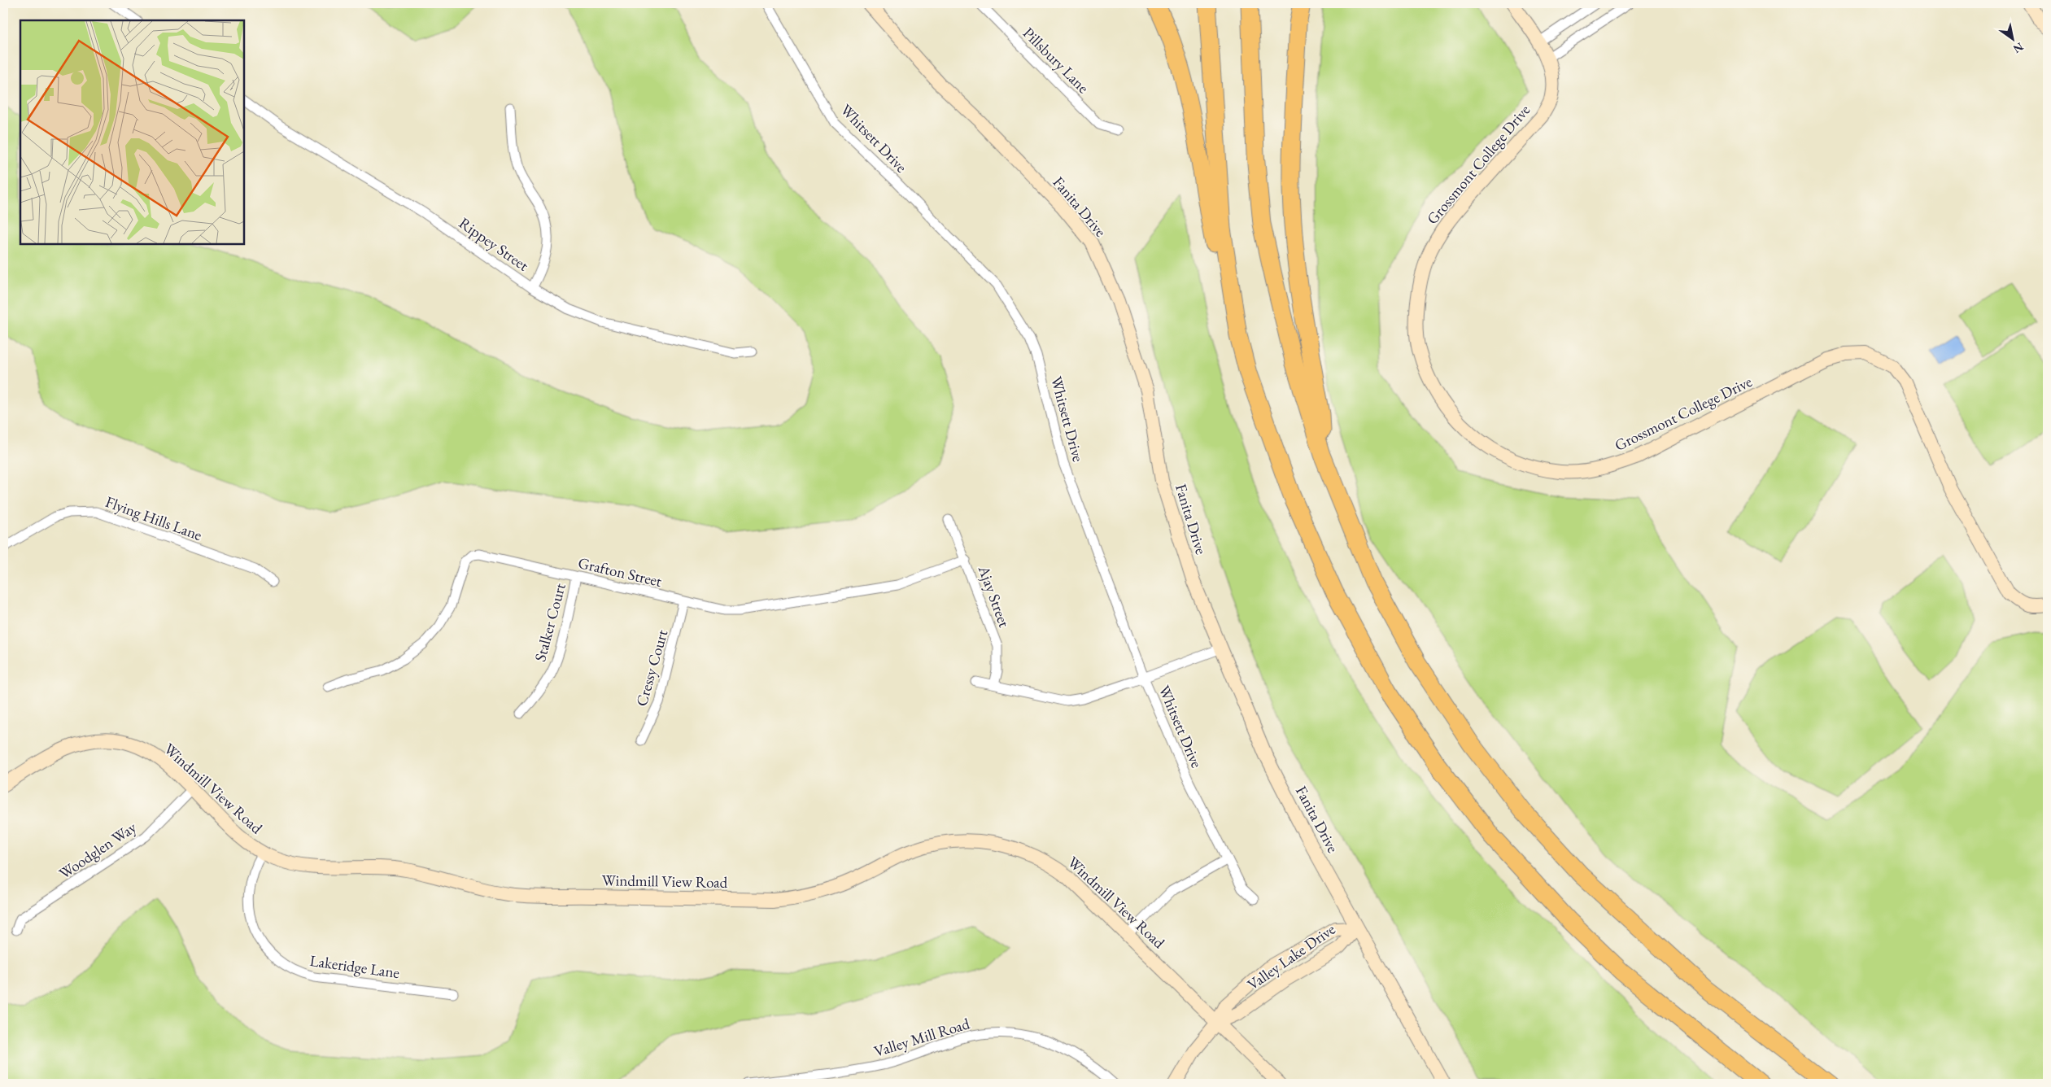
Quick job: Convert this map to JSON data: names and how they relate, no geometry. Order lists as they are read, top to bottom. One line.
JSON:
{"streets":{"street":["Pillsbury Lane","Whitsett Drive","Grossmont College Drive","Fanita Drive","Rippey Street","Flying Hills Lane","Grafton Street","Ajay Street","Stalker Court","Cressy Court","Windmill View Road","Woodglen Way","Valley Lake Drive","Lakeridge Lane","Valley Mill Road"]},"crossings":[["Fanita Drive","Valley Lake Drive"],["Grafton Street","Ajay Street"],["Grafton Street","Stalker Court"],["Grafton Street","Cressy Court"],["Windmill View Road","Woodglen Way"],["Windmill View Road","Valley Lake Drive"],["Windmill View Road","Lakeridge Lane"]],"north":"bottom right"}
